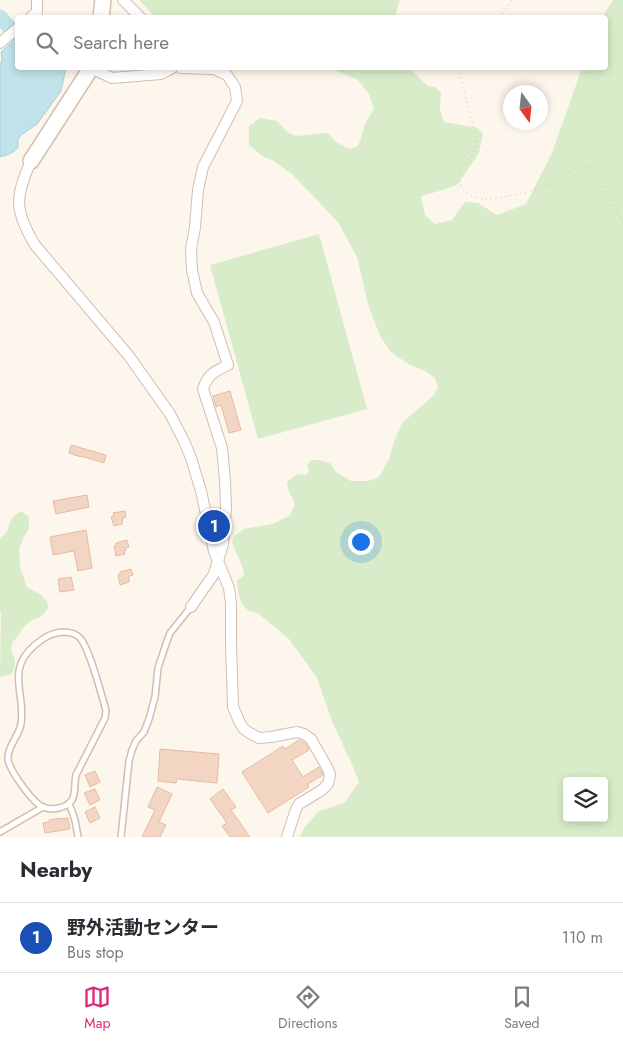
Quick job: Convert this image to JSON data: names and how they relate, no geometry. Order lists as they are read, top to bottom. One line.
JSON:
{"north":"bottom","page":{"search":"Search here","pins":"1","heading":"Nearby","list":[{"mark":"1","name":"野外活動センター","note":"Bus stop","value":"110 m"}],"nav":["Map","Directions","Saved"]}}
